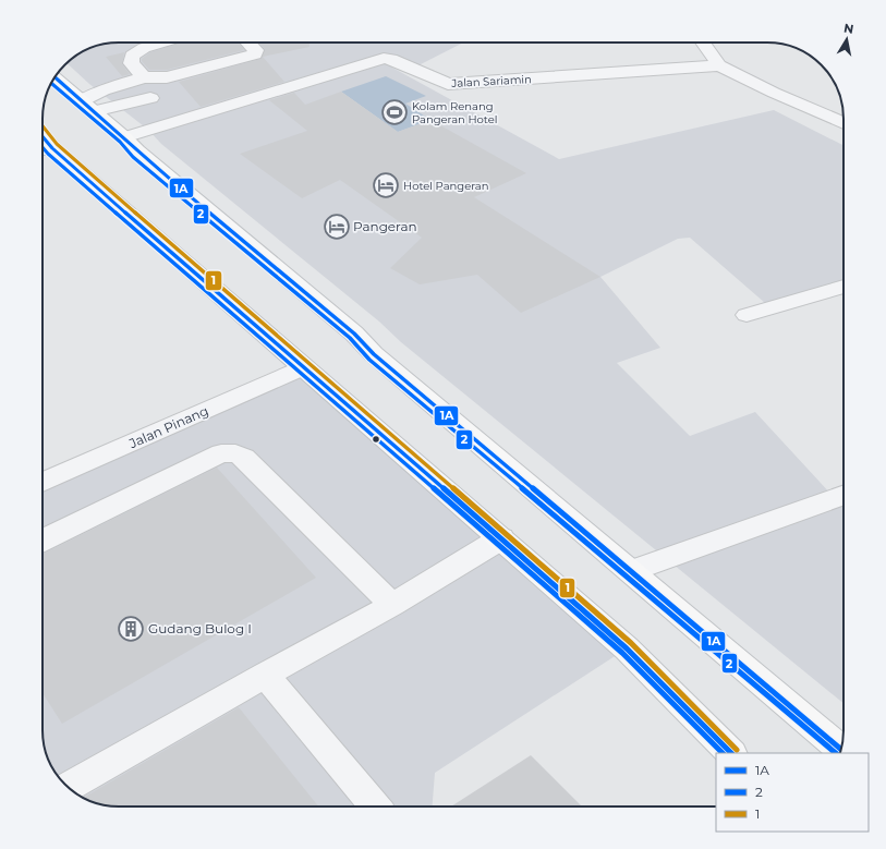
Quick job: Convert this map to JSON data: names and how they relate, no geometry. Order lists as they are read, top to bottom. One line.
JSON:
{"streets":{"street":["Jalan Sariamin","Jalan Pinang"]},"places":{"sports":["Kolam Renang Pangeran Hotel"],"hotel":["Hotel Pangeran","Pangeran"],"building":["Gudang Bulog I"]},"lines":["transit line 1A","transit line 2","transit line 1"],"legend":["1A","2","1"],"north":"top"}
